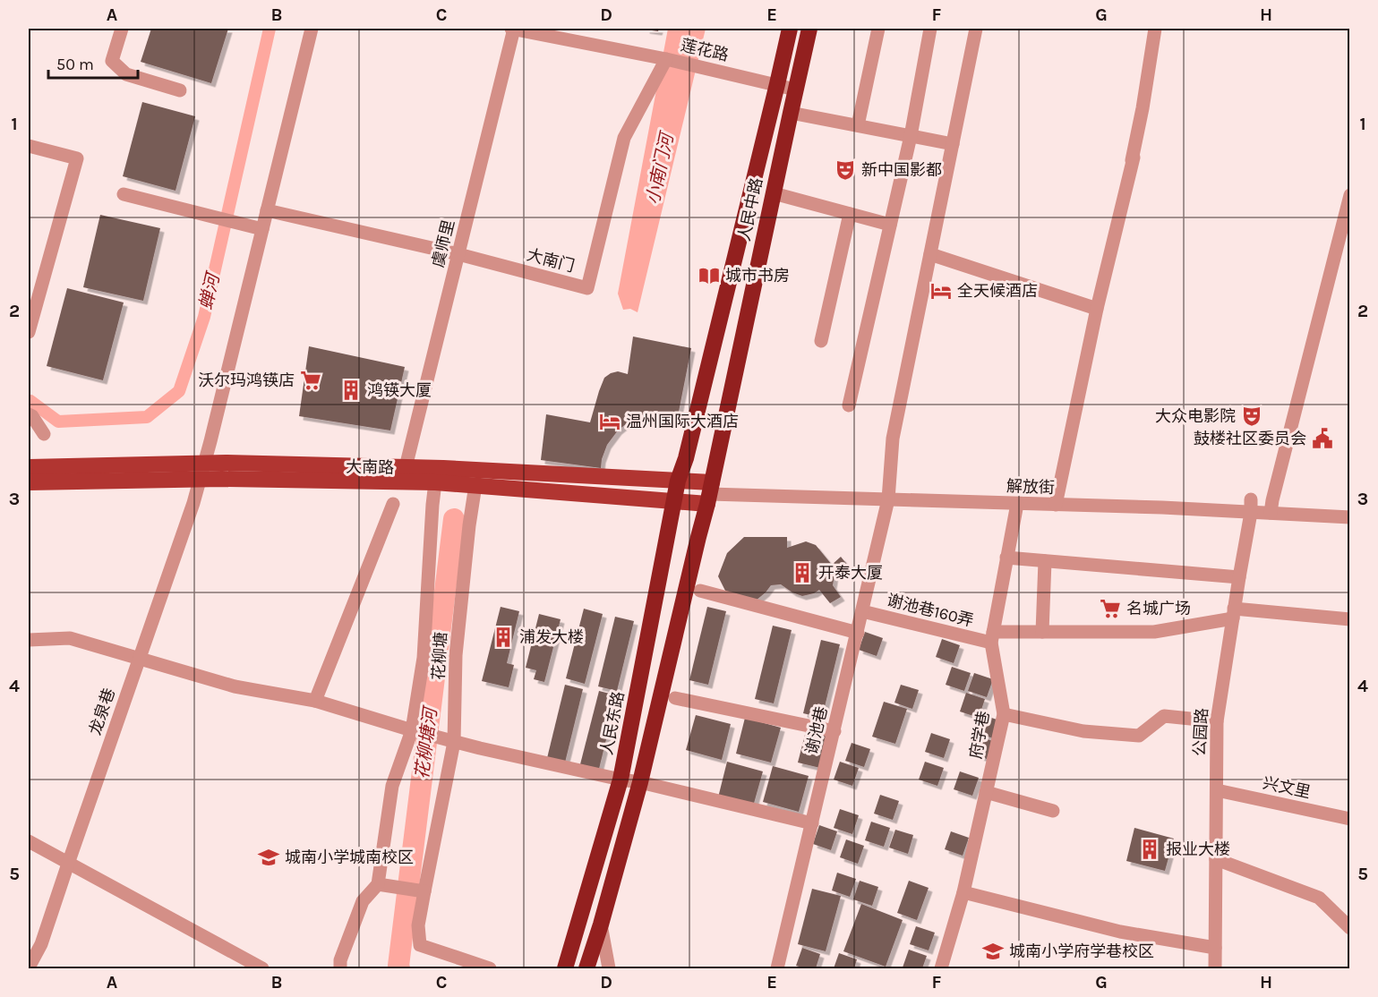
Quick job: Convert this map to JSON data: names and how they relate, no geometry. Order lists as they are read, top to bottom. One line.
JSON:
{"streets":{"highway":["人民中路","人民东路"],"main road":["大南路"],"street":["莲花路","虞师里","大南门","解放街","谢池巷160弄","花柳塘","龙泉巷","谢池巷","公园路","府学巷","兴文里"]},"crossings":[["莲花路","人民中路"],["莲花路","虞师里"],["莲花路","大南门"],["人民中路","大南路"],["人民中路","解放街"],["人民中路","人民东路"],["虞师里","大南门"],["虞师里","大南路"],["大南路","解放街"],["大南路","花柳塘"],["大南路","龙泉巷"],["大南路","人民东路"],["解放街","谢池巷"],["解放街","公园路"],["解放街","府学巷"],["谢池巷160弄","谢池巷"],["谢池巷160弄","公园路"],["谢池巷160弄","府学巷"],["公园路","兴文里"]],"water":["小南门河","蝉河","花柳塘河"],"places":{"theatre":["新中国影都","大众电影院"],"library":["城市书房"],"hotel":["全天候酒店","温州国际大酒店"],"supermarket":["沃尔玛鸿锳店","名城广场"],"building":["鸿锳大厦","开泰大厦","浦发大楼","报业大楼"],"public building":["鼓楼社区委员会"],"school or university":["城南小学城南校区","城南小学府学巷校区"]},"scale_bar":"50 m","grid":{"columns":["A","B","C","D","E","F","G","H"],"rows":["1","2","3","4","5"]}}
